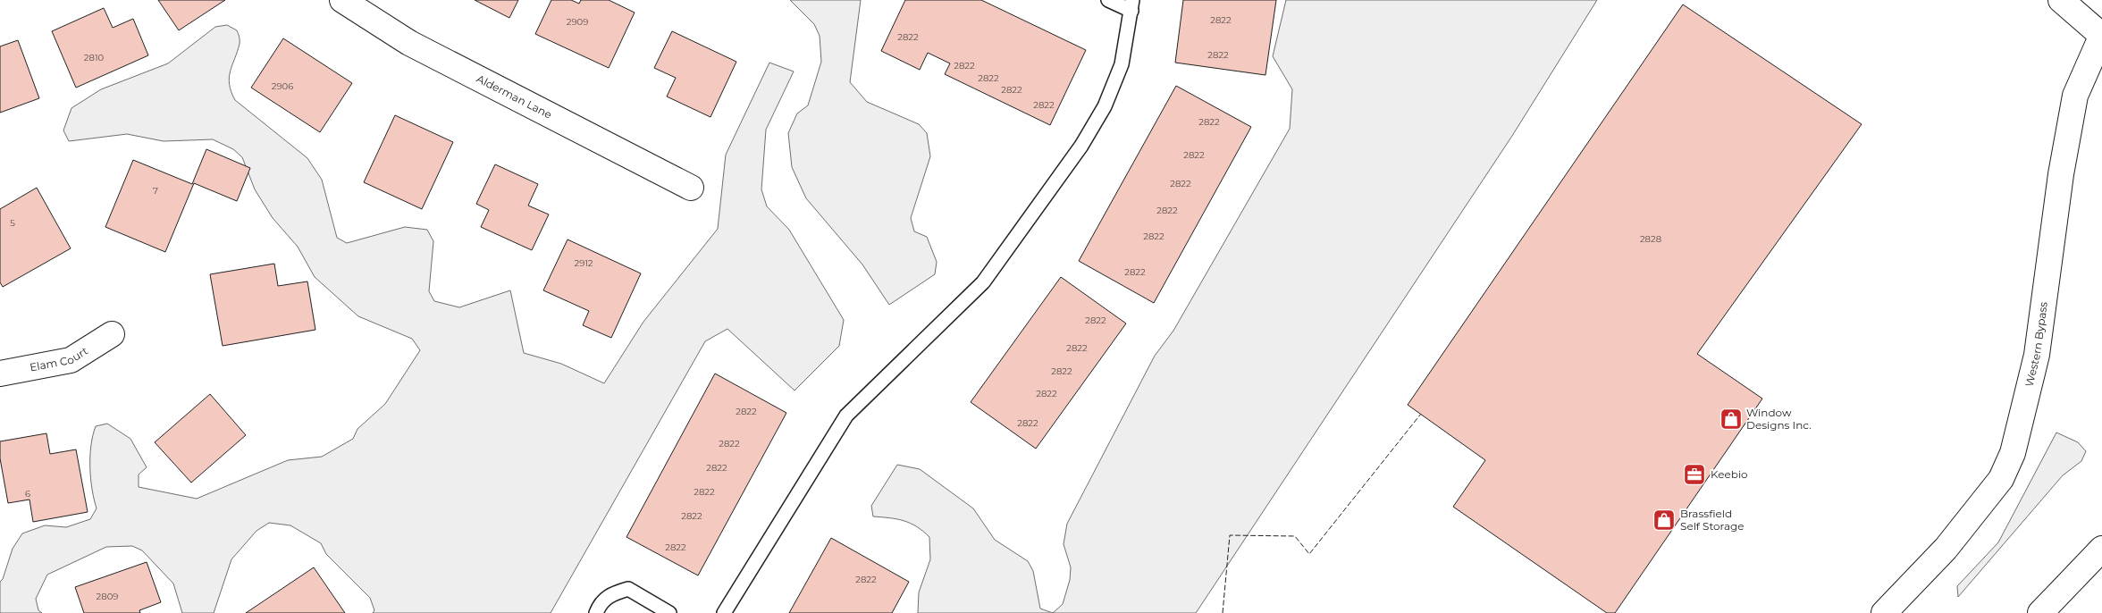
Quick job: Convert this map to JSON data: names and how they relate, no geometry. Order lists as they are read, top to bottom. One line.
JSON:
{"streets":{"main road":["Alderman Lane","Western Bypass","Elam Court"]},"places":{"shop":["Window Designs Inc.","Brassfield Self Storage"],"office":["Keebio"]},"house_numbers":["2822","2909","2822","2822","2810","2822","2822","2906","2822","2822","2822","2822","2822","7","2822","5","2822","2828","2912","2822","2822","2822","2822","2822","2822","2822","2822","2822","2822","6","2822","2822","2822","2809"]}
